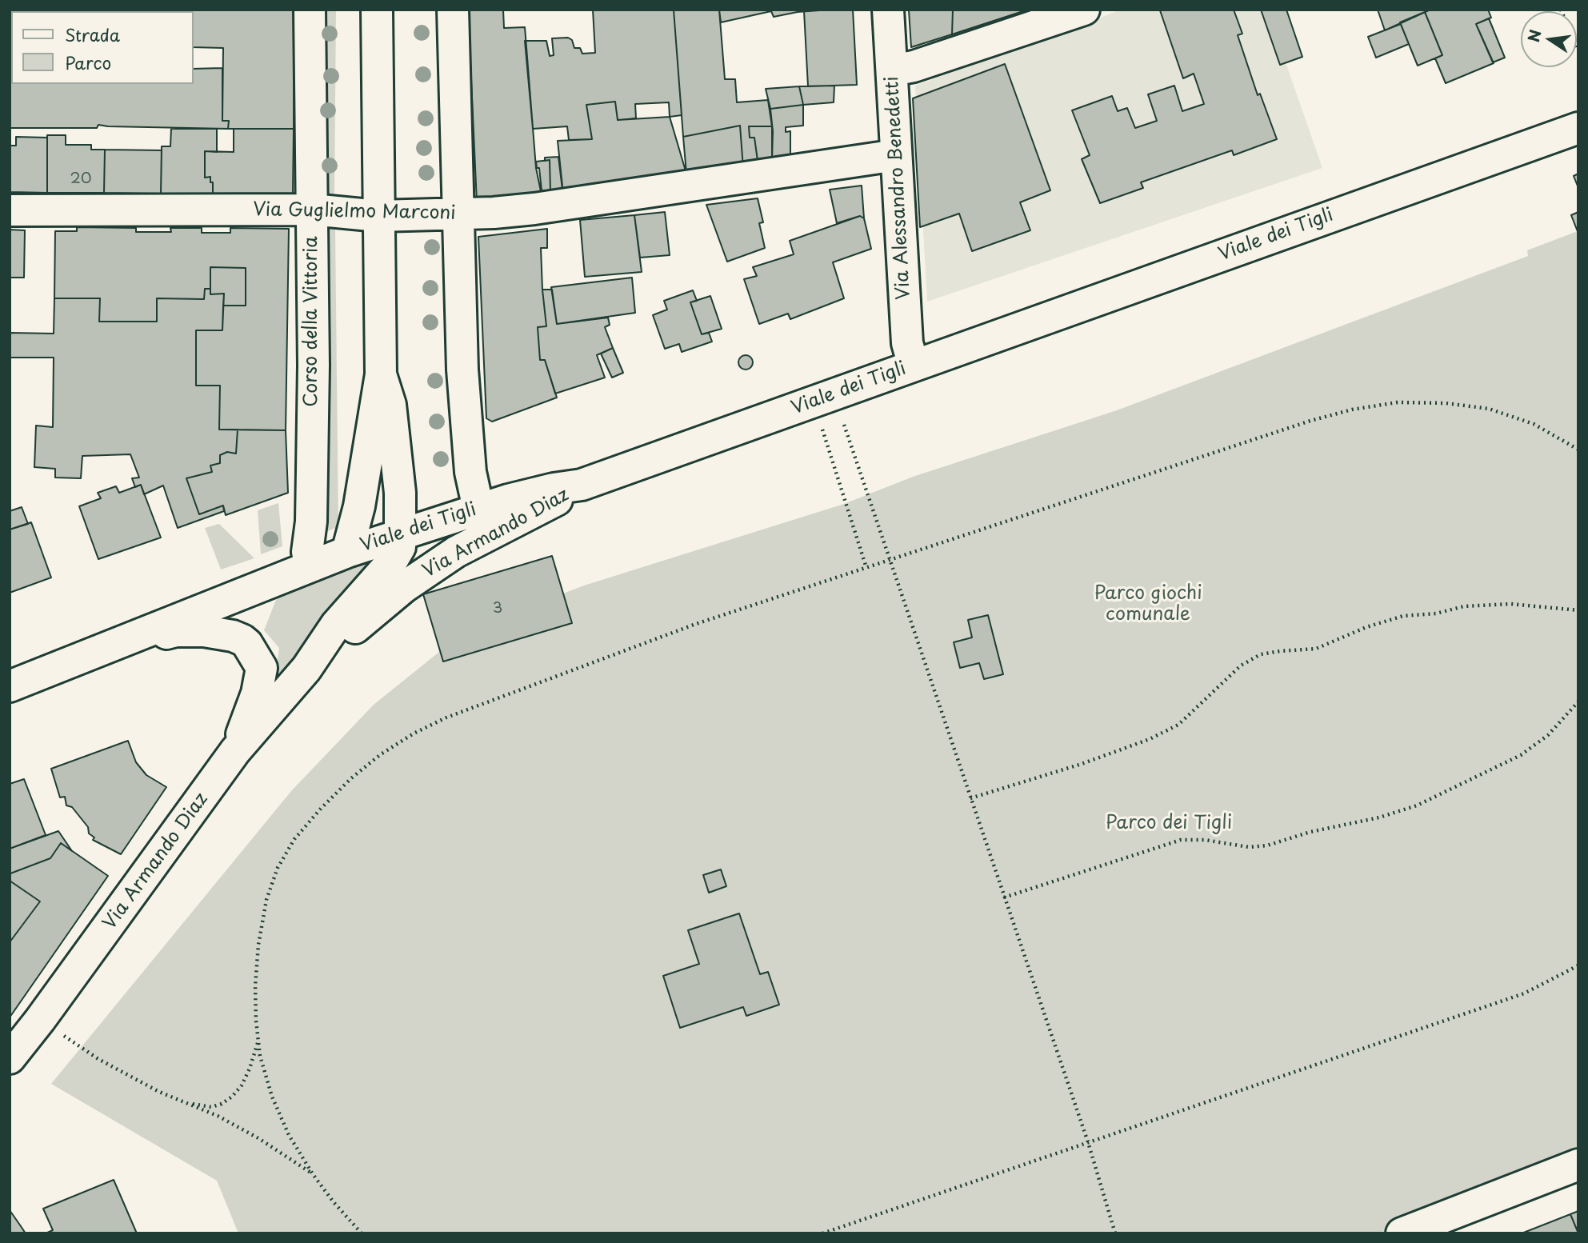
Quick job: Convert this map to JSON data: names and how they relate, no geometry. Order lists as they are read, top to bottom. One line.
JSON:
{"streets":{"street":["Via Alessandro Benedetti","Via Guglielmo Marconi","Viale dei Tigli","Corso della Vittoria","Via Armando Diaz"]},"crossings":[["Via Alessandro Benedetti","Via Guglielmo Marconi"],["Via Alessandro Benedetti","Viale dei Tigli"],["Via Guglielmo Marconi","Corso della Vittoria"],["Viale dei Tigli","Corso della Vittoria"],["Viale dei Tigli","Via Armando Diaz"]],"parks":["Parco giochi comunale","Parco dei Tigli"],"house_numbers":["20","3"],"legend":["Strada","Parco"],"north":"left"}
